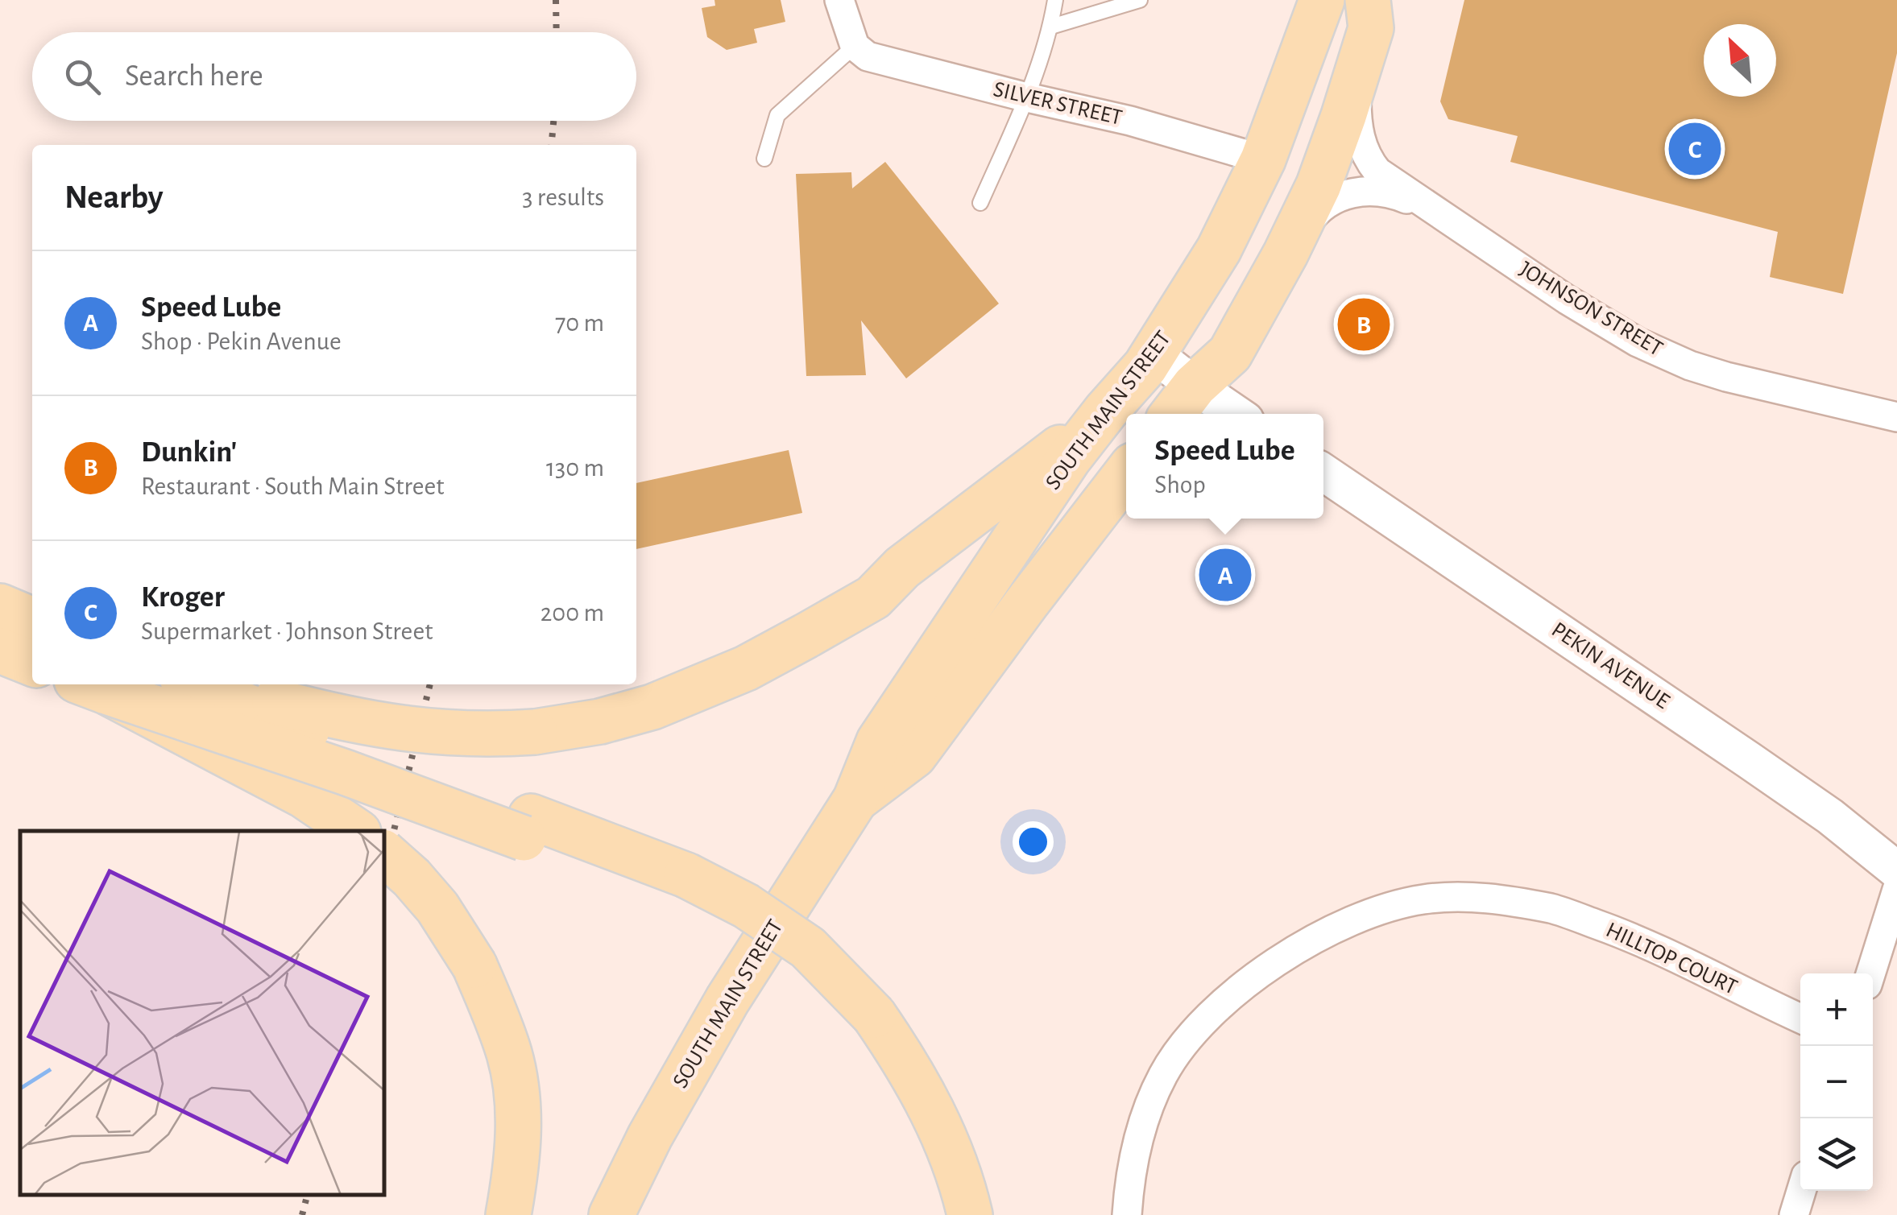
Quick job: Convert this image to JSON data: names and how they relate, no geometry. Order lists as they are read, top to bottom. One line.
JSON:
{"streets":{"main road":["SOUTH MAIN STREET"],"street":["SILVER STREET","JOHNSON STREET","PEKIN AVENUE","HILLTOP COURT"]},"crossings":[["SILVER STREET","SOUTH MAIN STREET"]],"north":"top left","page":{"search":"Search here","pins":["C","B","A"],"heading":["Nearby","3 results"],"list":[{"mark":"A","name":"Speed Lube","note":"Shop · Pekin Avenue","value":"70 m"},{"mark":"B","name":"Dunkin'","note":"Restaurant · South Main Street","value":"130 m"},{"mark":"C","name":"Kroger","note":"Supermarket · Johnson Street","value":"200 m"}],"popup":["Speed Lube","Shop"],"map_buttons":["+","−"]}}
